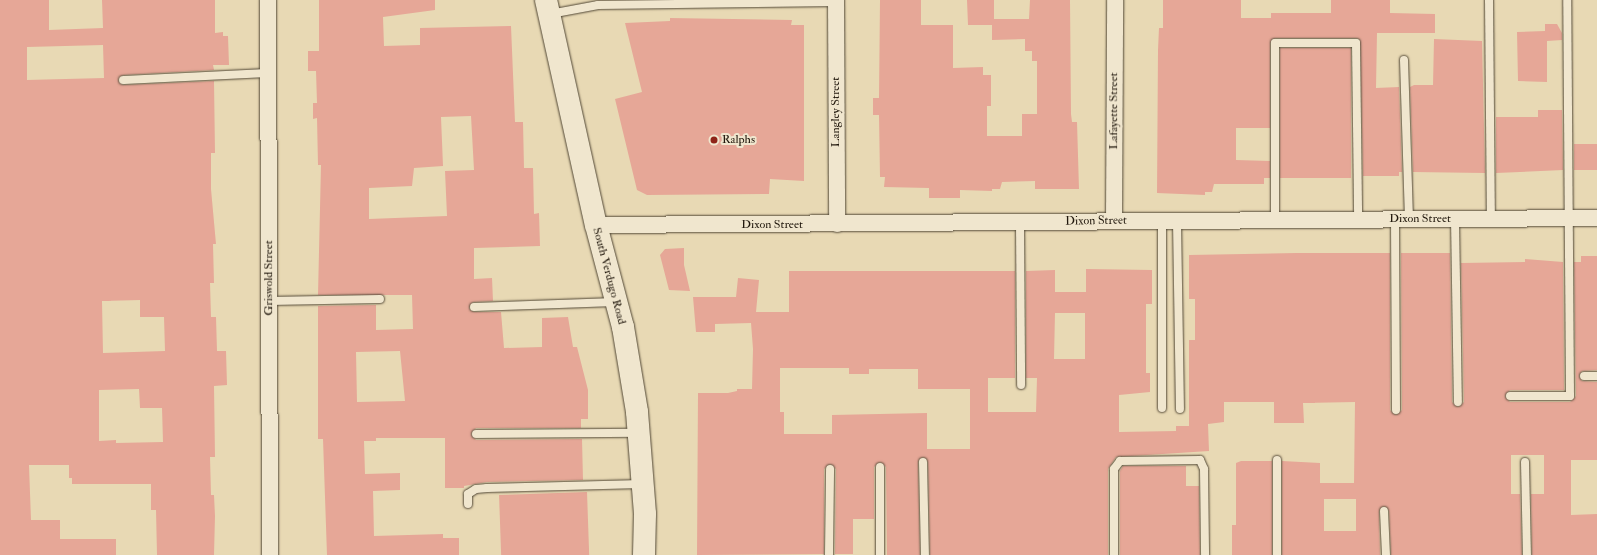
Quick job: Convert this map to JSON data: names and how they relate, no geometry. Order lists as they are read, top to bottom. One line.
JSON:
{"streets":{"main road":["South Verdugo Road"],"street":["Lafayette Street","Langley Street","Dixon Street","Griswold Street"]},"crossings":[["Lafayette Street","Dixon Street"],["Langley Street","Dixon Street"],["Dixon Street","South Verdugo Road"]],"places":["Ralphs"]}
